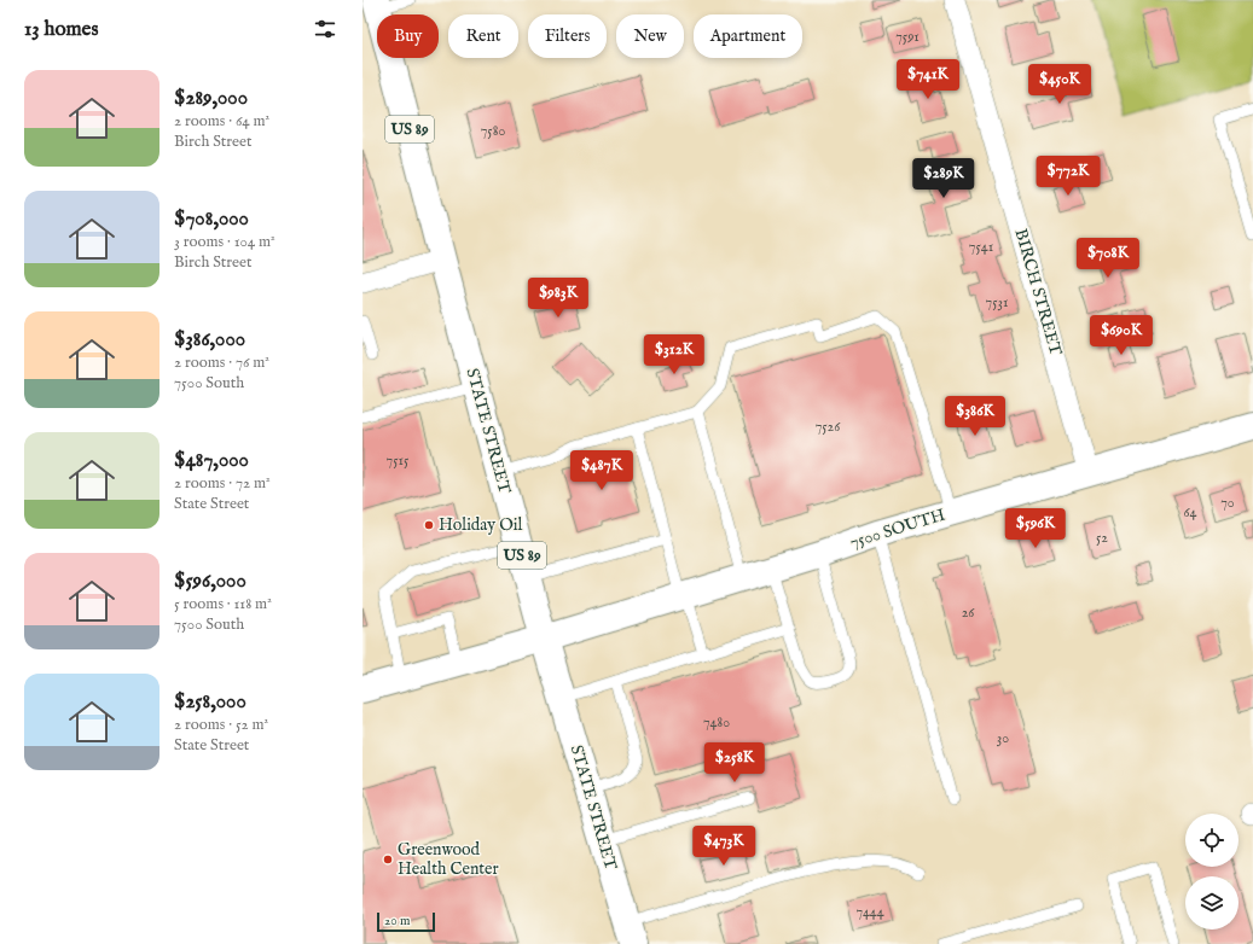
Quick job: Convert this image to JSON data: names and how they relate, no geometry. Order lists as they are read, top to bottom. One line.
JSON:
{"streets":{"main road":["US 89","STATE STREET","7500 SOUTH"],"street":["BIRCH STREET"]},"crossings":[["BIRCH STREET","7500 SOUTH"],["STATE STREET","7500 SOUTH"]],"places":["Holiday Oil","Greenwood Health Center"],"house_numbers":["7591","7580","7541","7531","7526","7515","70","64","52","26","7480","30","7444"],"scale_bar":"20 m","page":{"heading":"13 homes","chip":["Buy","Rent","Filters","New","Apartment"],"list":[{"name":"$289,000","note":"2 rooms · 64 m² · Birch Street"},{"name":"$708,000","note":"3 rooms · 104 m² · Birch Street"},{"name":"$386,000","note":"2 rooms · 76 m² · 7500 South"},{"name":"$487,000","note":"2 rooms · 72 m² · State Street"},{"name":"$596,000","note":"5 rooms · 118 m² · 7500 South"},{"name":"$258,000","note":"2 rooms · 52 m² · State Street"}],"price":["$741K","$450K","$772K","$289K","$708K","$983K","$690K","$312K","$386K","$487K","$596K","$258K","$473K"],"scale":"20 m"}}
